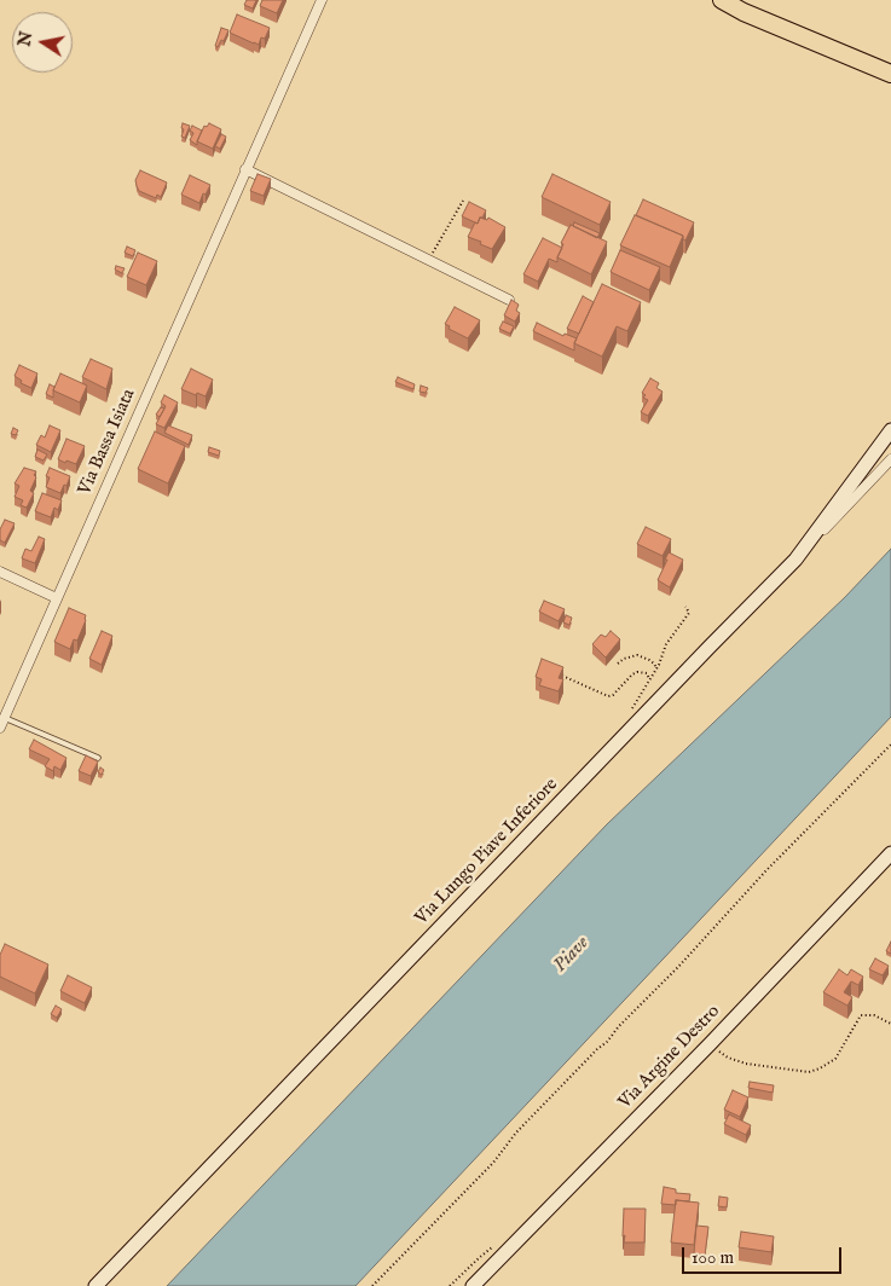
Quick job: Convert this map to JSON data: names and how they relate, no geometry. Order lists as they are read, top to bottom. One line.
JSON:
{"streets":{"main road":["Via Lungo Piave Inferiore","Via Argine Destro"],"street":["Via Bassa Isiata"]},"water":["Piave"],"scale_bar":"100 m","north":"left"}
